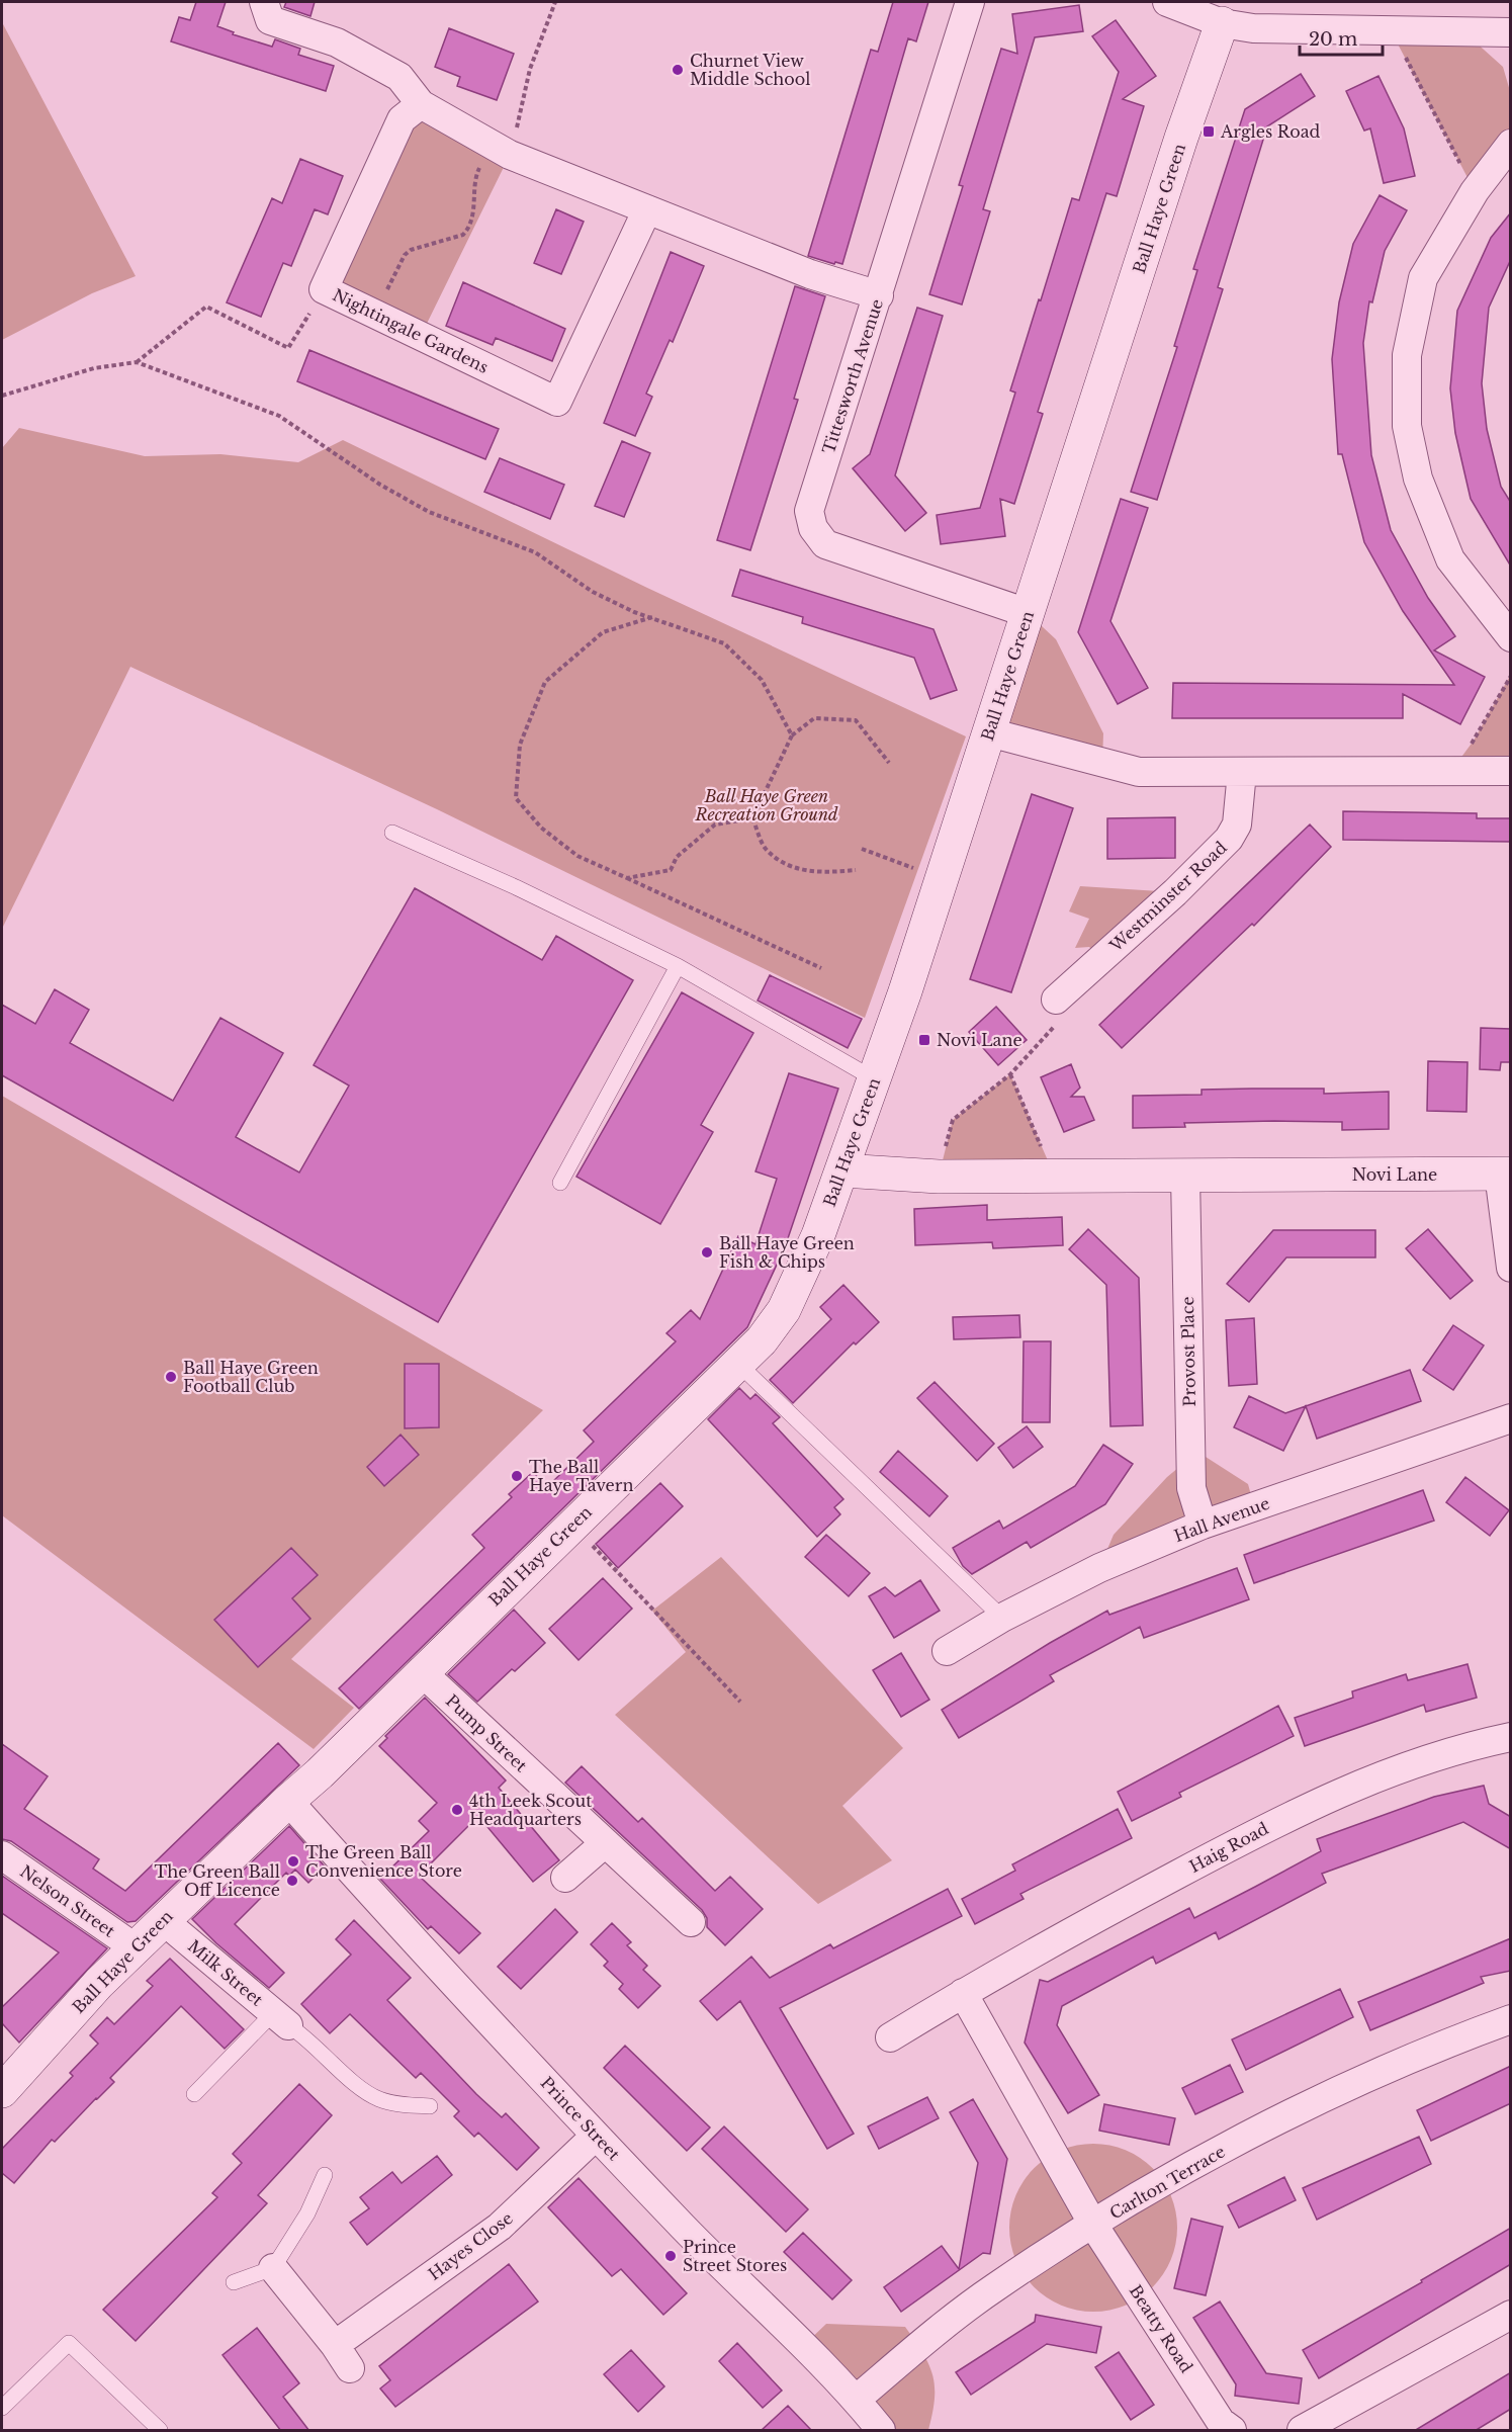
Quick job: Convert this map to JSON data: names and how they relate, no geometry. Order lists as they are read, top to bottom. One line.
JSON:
{"streets":{"street":["Ball Haye Green","Nightingale Gardens","Tittesworth Avenue","Westminster Road","Novi Lane","Provost Place","Hall Avenue","Pump Street","Haig Road","Nelson Street","Milk Street","Prince Street","Carlton Terrace","Hayes Close","Beatty Road"]},"crossings":[["Ball Haye Green","Tittesworth Avenue"],["Ball Haye Green","Novi Lane"],["Ball Haye Green","Pump Street"],["Ball Haye Green","Nelson Street"],["Ball Haye Green","Milk Street"],["Ball Haye Green","Prince Street"],["Novi Lane","Provost Place"],["Provost Place","Hall Avenue"],["Prince Street","Carlton Terrace"],["Prince Street","Hayes Close"],["Carlton Terrace","Beatty Road"]],"parks":["Ball Haye Green Recreation Ground"],"places":{"other":["Churnet View Middle School","Ball Haye Green Fish & Chips","Ball Haye Green Football Club","The Ball Haye Tavern","4th Leek Scout Headquarters","The Green Ball Convenience Store","The Green Ball Off Licence","Prince Street Stores"],"transit":["Argles Road","Novi Lane"]},"scale_bar":"20 m"}
